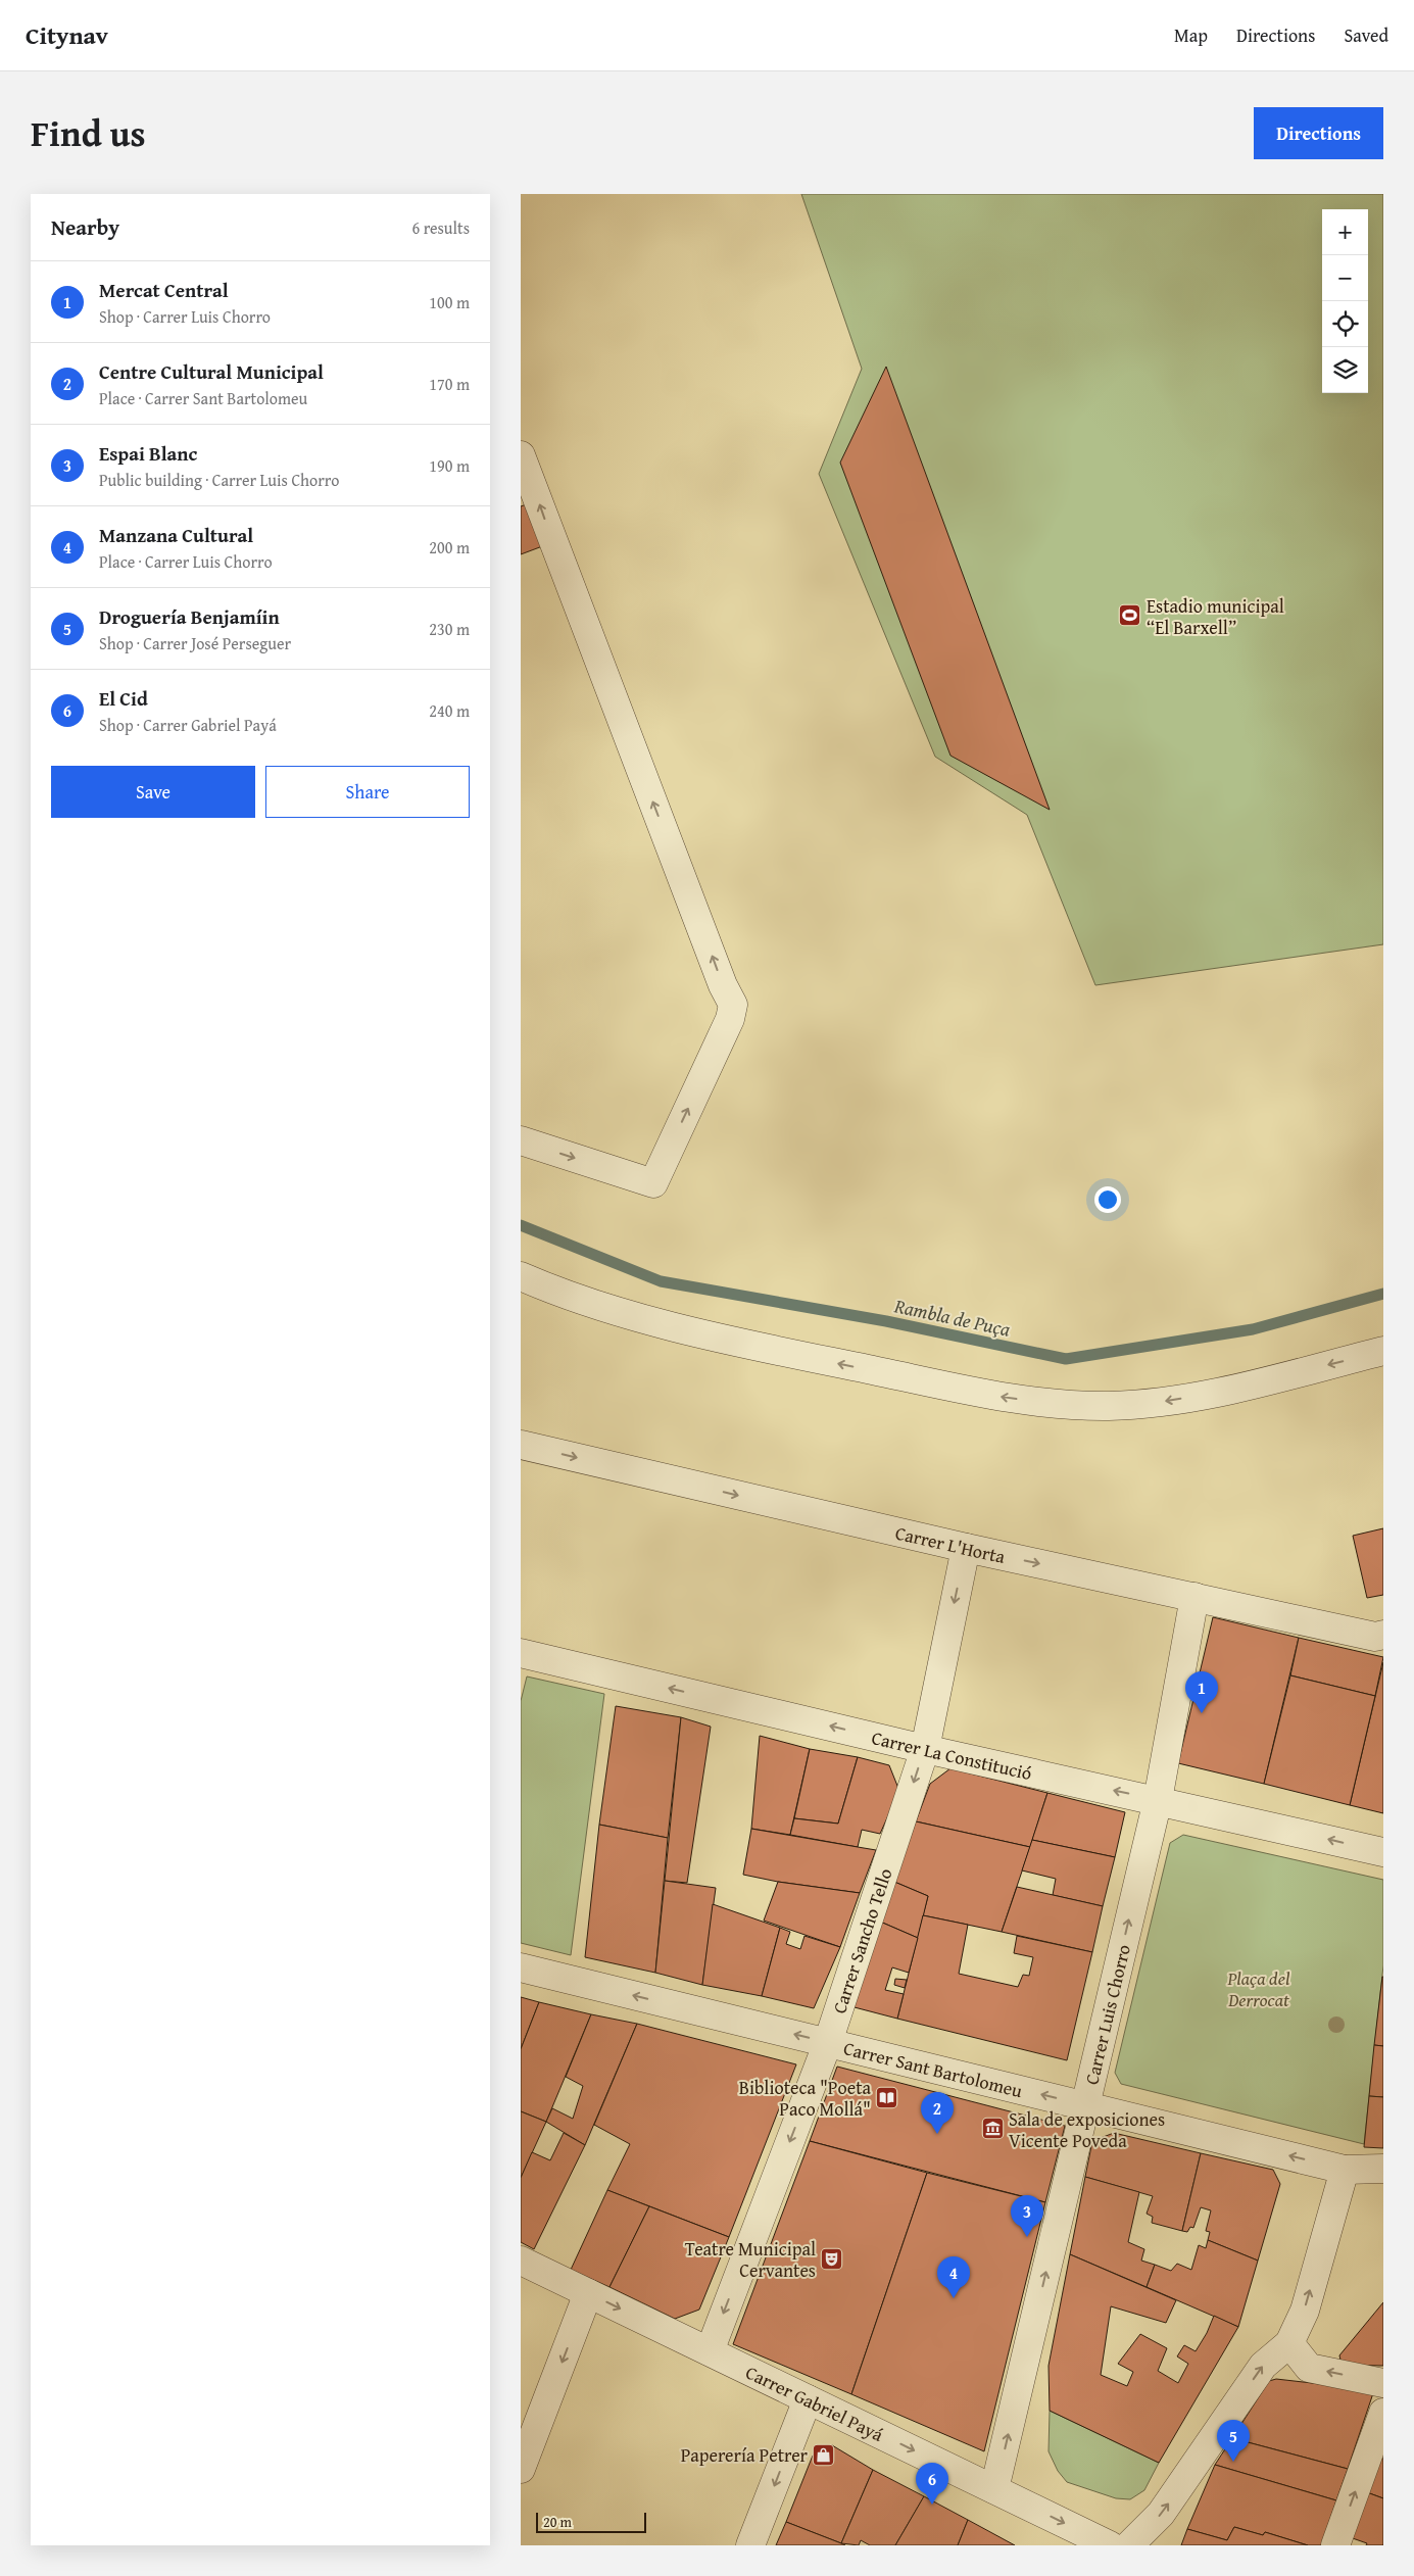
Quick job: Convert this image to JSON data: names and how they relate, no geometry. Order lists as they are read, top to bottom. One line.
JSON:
{"streets":{"street":["Carrer L'Horta","Carrer La Constitució","Carrer Sancho Tello","Carrer Luis Chorro","Carrer Sant Bartolomeu","Carrer Gabriel Payá"]},"crossings":[["Carrer L'Horta","Carrer Sancho Tello"],["Carrer L'Horta","Carrer Luis Chorro"],["Carrer La Constitució","Carrer Sancho Tello"],["Carrer La Constitució","Carrer Luis Chorro"],["Carrer Sancho Tello","Carrer Sant Bartolomeu"],["Carrer Sancho Tello","Carrer Gabriel Payá"],["Carrer Luis Chorro","Carrer Sant Bartolomeu"],["Carrer Luis Chorro","Carrer Gabriel Payá"]],"one_way":["Carrer La Constitució","Carrer Sancho Tello","Carrer Sant Bartolomeu","Carrer Gabriel Payá"],"water":["Rambla de Puça"],"parks":["Plaça del Derrocat"],"places":{"sports":["Estadio municipal “El Barxell”"],"library":["Biblioteca \"Poeta Paco Mollá\""],"museum":["Sala de exposiciones Vicente Poveda"],"theatre":["Teatre Municipal Cervantes"],"shop":["Paperería Petrer"]},"scale_bar":"20 m","page":{"header":"Citynav","nav":["Map","Directions","Saved"],"title":"Find us","buttons":["Directions",["Save","Share"]],"heading":["Nearby","6 results"],"map_buttons":["+","−"],"list":[{"mark":"1","name":"Mercat Central","note":"Shop · Carrer Luis Chorro","value":"100 m"},{"mark":"2","name":"Centre Cultural Municipal","note":"Place · Carrer Sant Bartolomeu","value":"170 m"},{"mark":"3","name":"Espai Blanc","note":"Public building · Carrer Luis Chorro","value":"190 m"},{"mark":"4","name":"Manzana Cultural","note":"Place · Carrer Luis Chorro","value":"200 m"},{"mark":"5","name":"Droguería Benjamíin","note":"Shop · Carrer José Perseguer","value":"230 m"},{"mark":"6","name":"El Cid","note":"Shop · Carrer Gabriel Payá","value":"240 m"}],"pins":["1","2","3","4","5","6"],"scale":"20 m"}}
